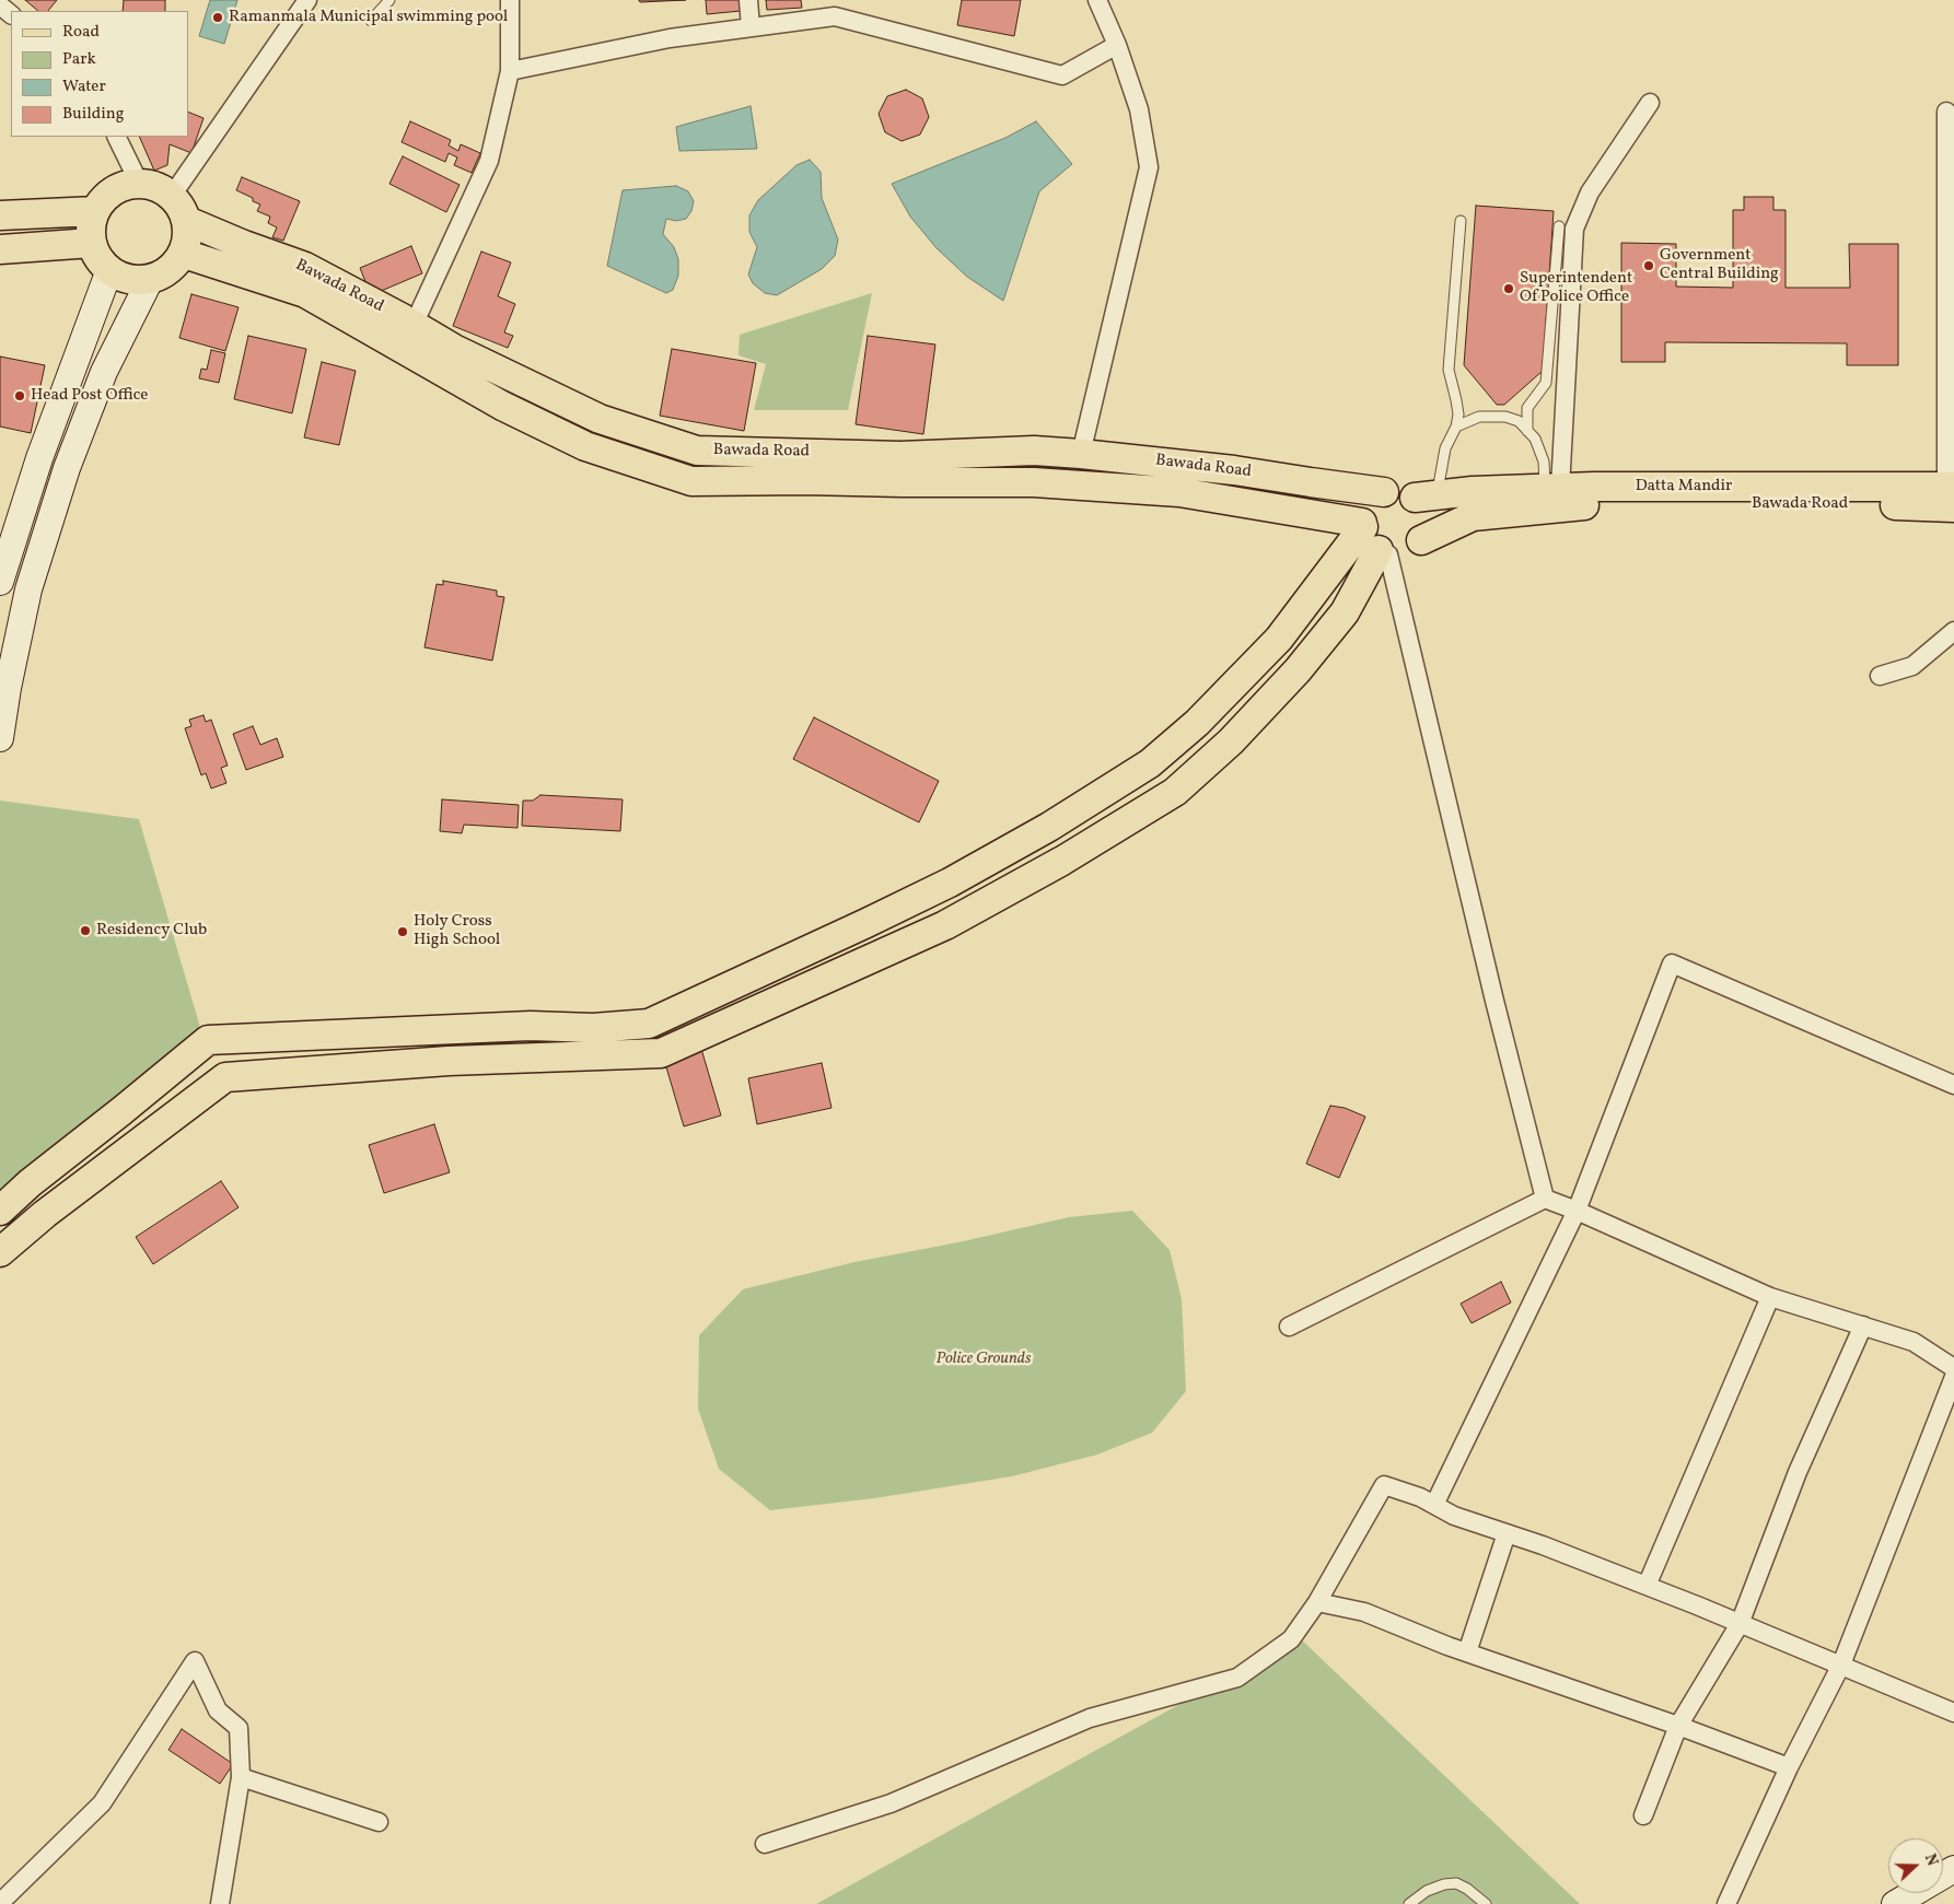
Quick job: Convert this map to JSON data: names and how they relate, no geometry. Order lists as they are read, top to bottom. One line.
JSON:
{"streets":{"main road":["Bawada Road","Datta Mandir"]},"crossings":[["Bawada Road","Datta Mandir"]],"parks":["Police Grounds"],"places":["Ramanmala Municipal swimming pool","Government Central Building","Superintendent Of Police Office","Head Post Office","Residency Club","Holy Cross High School"],"legend":["Road","Park","Water","Building"],"north":"right"}
